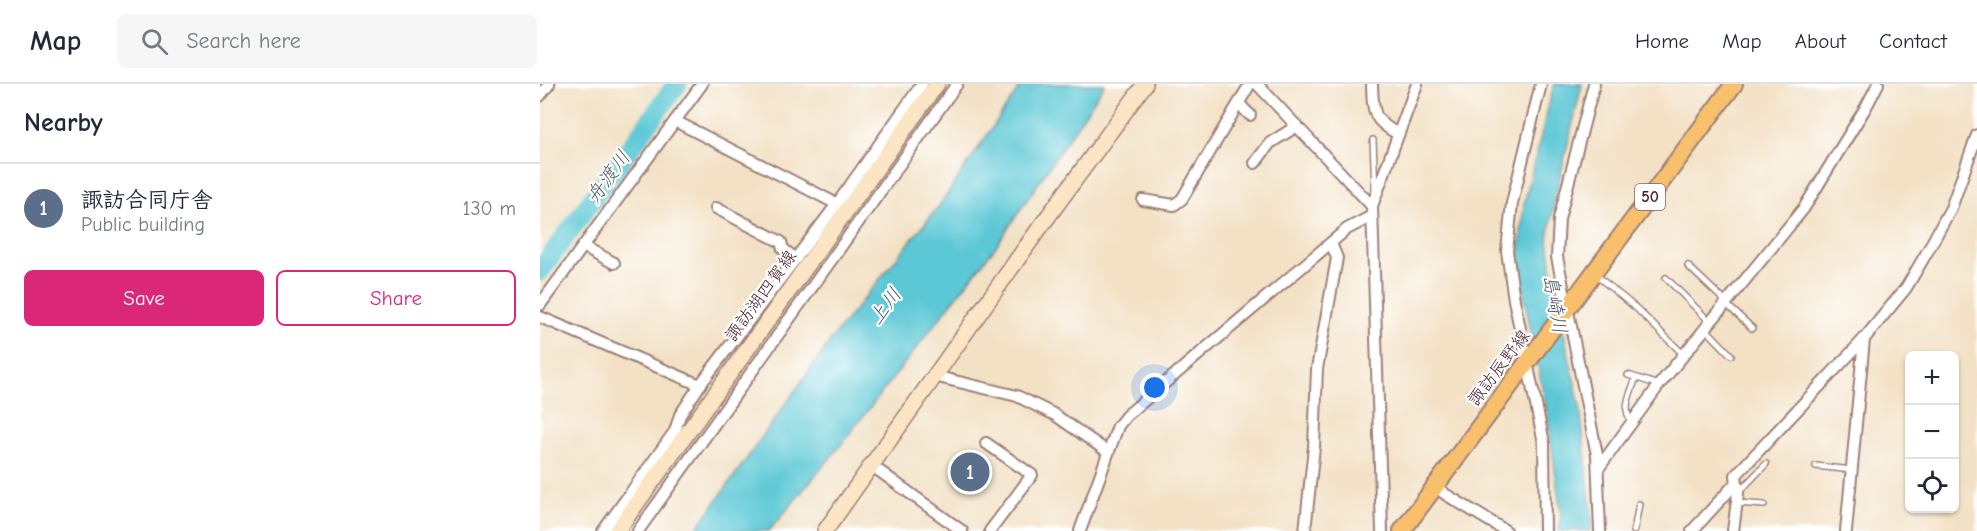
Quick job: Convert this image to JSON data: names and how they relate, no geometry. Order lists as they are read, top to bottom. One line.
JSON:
{"streets":{"main road":["50","諏訪辰野線"],"street":["諏訪湖四賀線"]},"water":["舟渡川","島崎川","上川"],"page":{"header":"Map","search":"Search here","nav":["Home","Map","About","Contact"],"heading":"Nearby","list":[{"mark":"1","name":"諏訪合同庁舎","note":"Public building","value":"130 m"}],"buttons":["Save","Share"],"map_buttons":["+","−"],"pins":"1"}}
